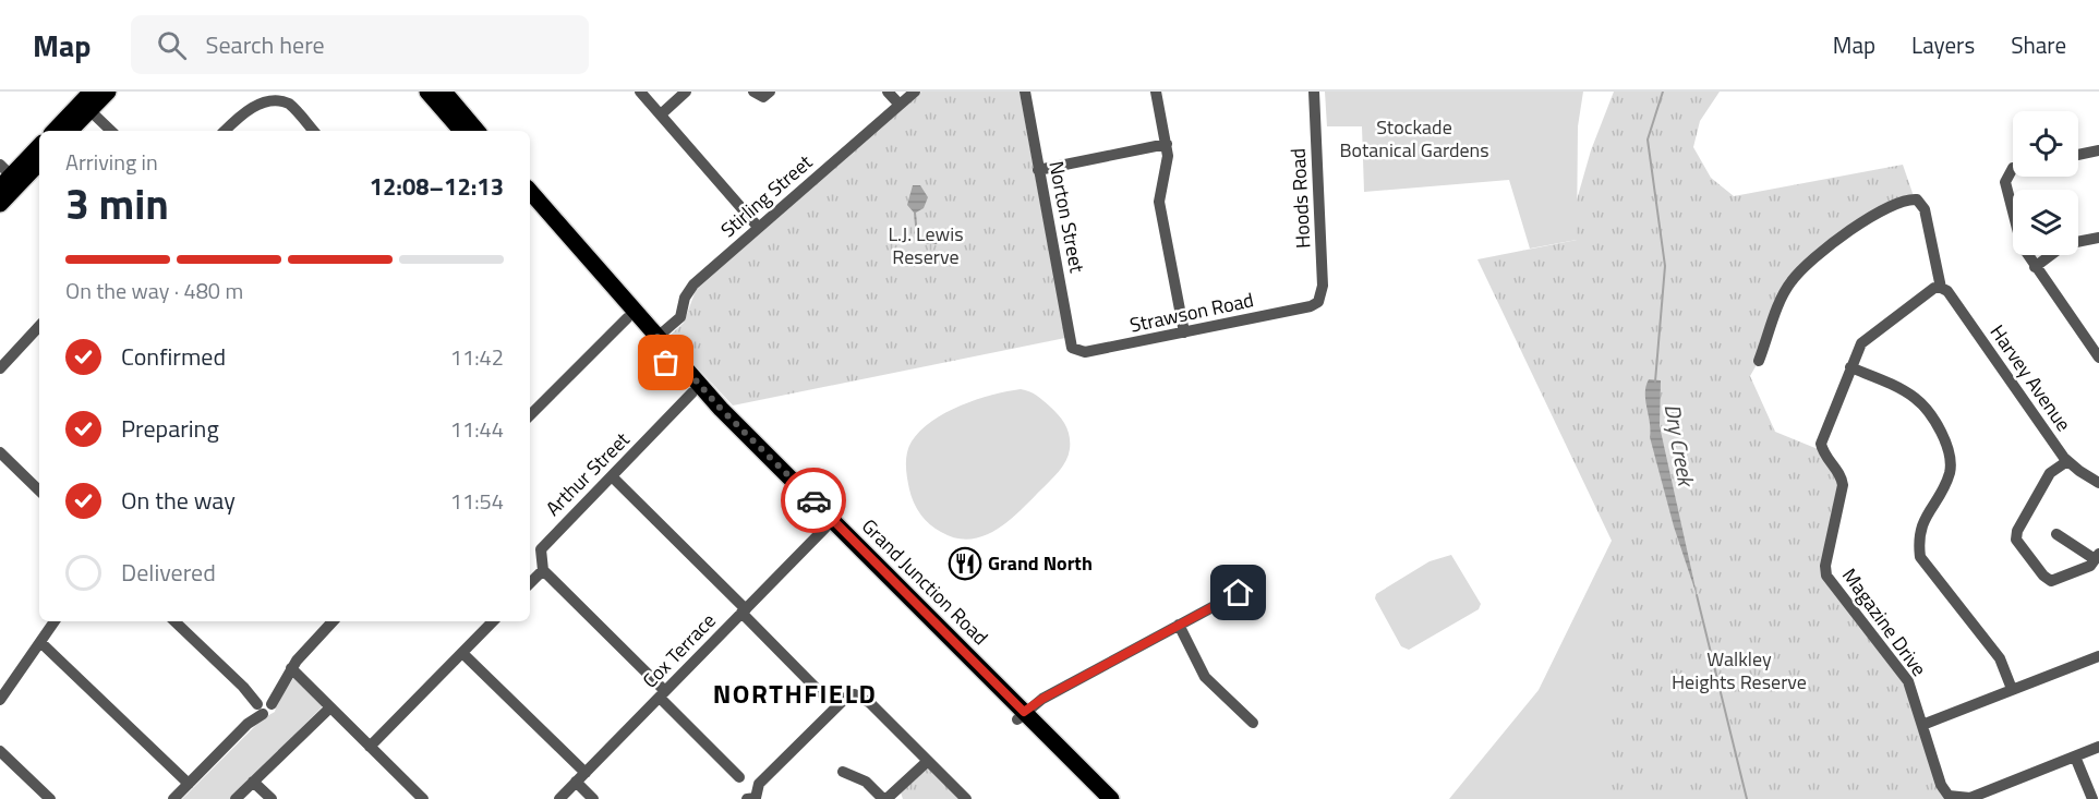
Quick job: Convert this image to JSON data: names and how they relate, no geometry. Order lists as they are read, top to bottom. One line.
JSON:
{"streets":{"highway":["Grand Junction Road"],"street":["Stirling Street","Hoods Road","Norton Street","Strawson Road","Harvey Avenue","Arthur Street","Magazine Drive","Cox Terrace"]},"crossings":[["Stirling Street","Grand Junction Road"],["Hoods Road","Strawson Road"],["Norton Street","Strawson Road"],["Harvey Avenue","Magazine Drive"],["Arthur Street","Grand Junction Road"],["Grand Junction Road","Cox Terrace"]],"districts":["NORTHFIELD"],"water":["Dry Creek"],"parks":["Stockade Botanical Gardens","L.J. Lewis Reserve","Walkley Heights Reserve"],"places":{"restaurant":["Grand North"]},"page":{"header":"Map","search":"Search here","nav":["Map","Layers","Share"],"heading":["3 min","Arriving in","12:08–12:13"],"bar":"On the way · 480 m","list":[["Confirmed","11:42"],["Preparing","11:44"],["On the way","11:54"],"Delivered"]}}
